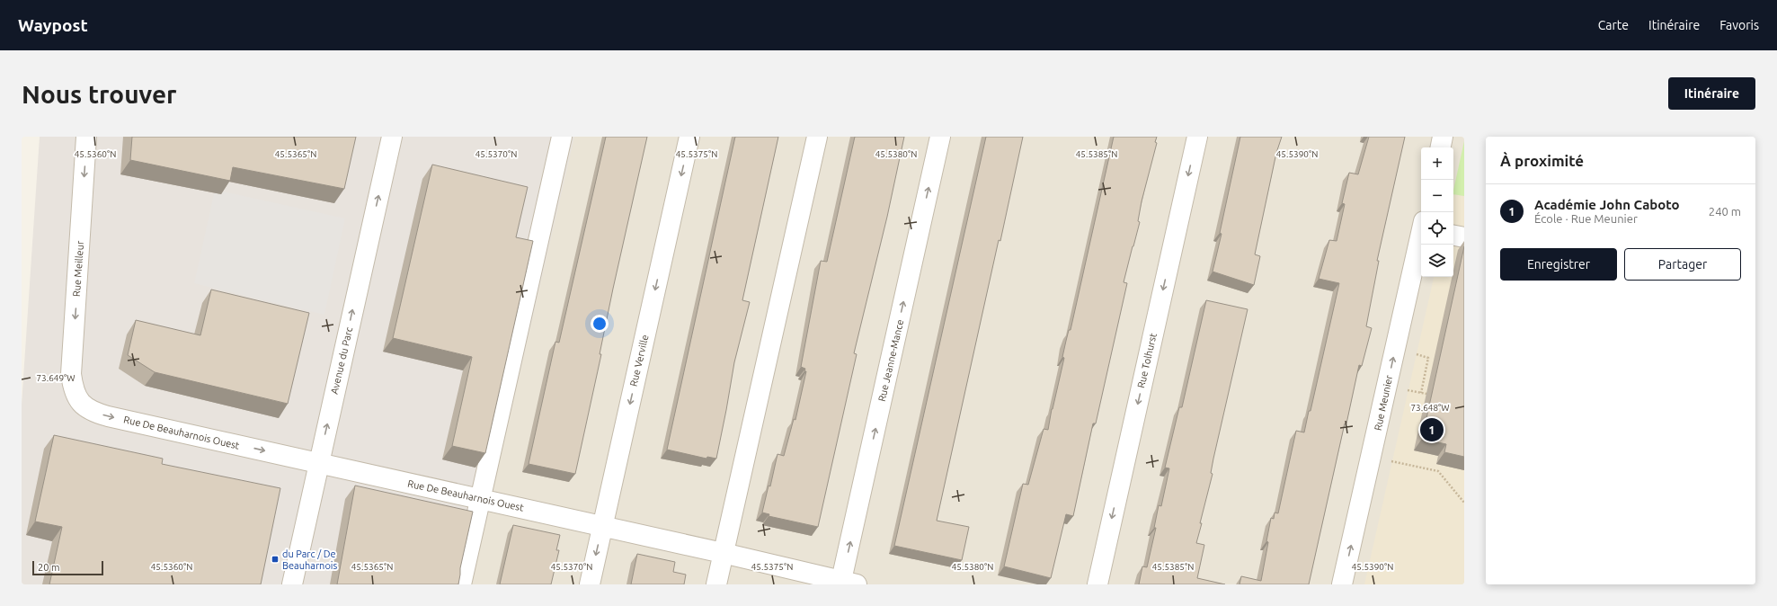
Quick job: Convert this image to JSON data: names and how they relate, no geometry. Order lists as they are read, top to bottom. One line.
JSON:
{"streets":{"street":["Rue Meilleur","Avenue du Parc","Rue Verville","Rue Jeanne-Mance","Rue Tolhurst","Rue Meunier","Rue De Beauharnois Ouest"]},"crossings":[["Rue Meilleur","Rue De Beauharnois Ouest"],["Avenue du Parc","Rue De Beauharnois Ouest"],["Rue Verville","Rue De Beauharnois Ouest"],["Rue Jeanne-Mance","Rue De Beauharnois Ouest"]],"one_way":["Rue Meilleur","Rue Tolhurst","Rue Meunier"],"places":{"transit":["du Parc / De Beauharnois"]},"scale_bar":"20 m","page":{"header":"Waypost","nav":["Carte","Itinéraire","Favoris"],"buttons":["Itinéraire",["Enregistrer","Partager"]],"title":"Nous trouver","heading":"À proximité","map_buttons":["+","−"],"list":[{"mark":"1","name":"Académie John Caboto","note":"École · Rue Meunier","value":"240 m"}],"pins":"1","scale":"20 m"},"coordinates":["45.5360°N","45.5365°N","45.5370°N","45.5380°N","45.5390°N","45.5375°N","45.5385°N","73.649°W","73.648°W"]}
